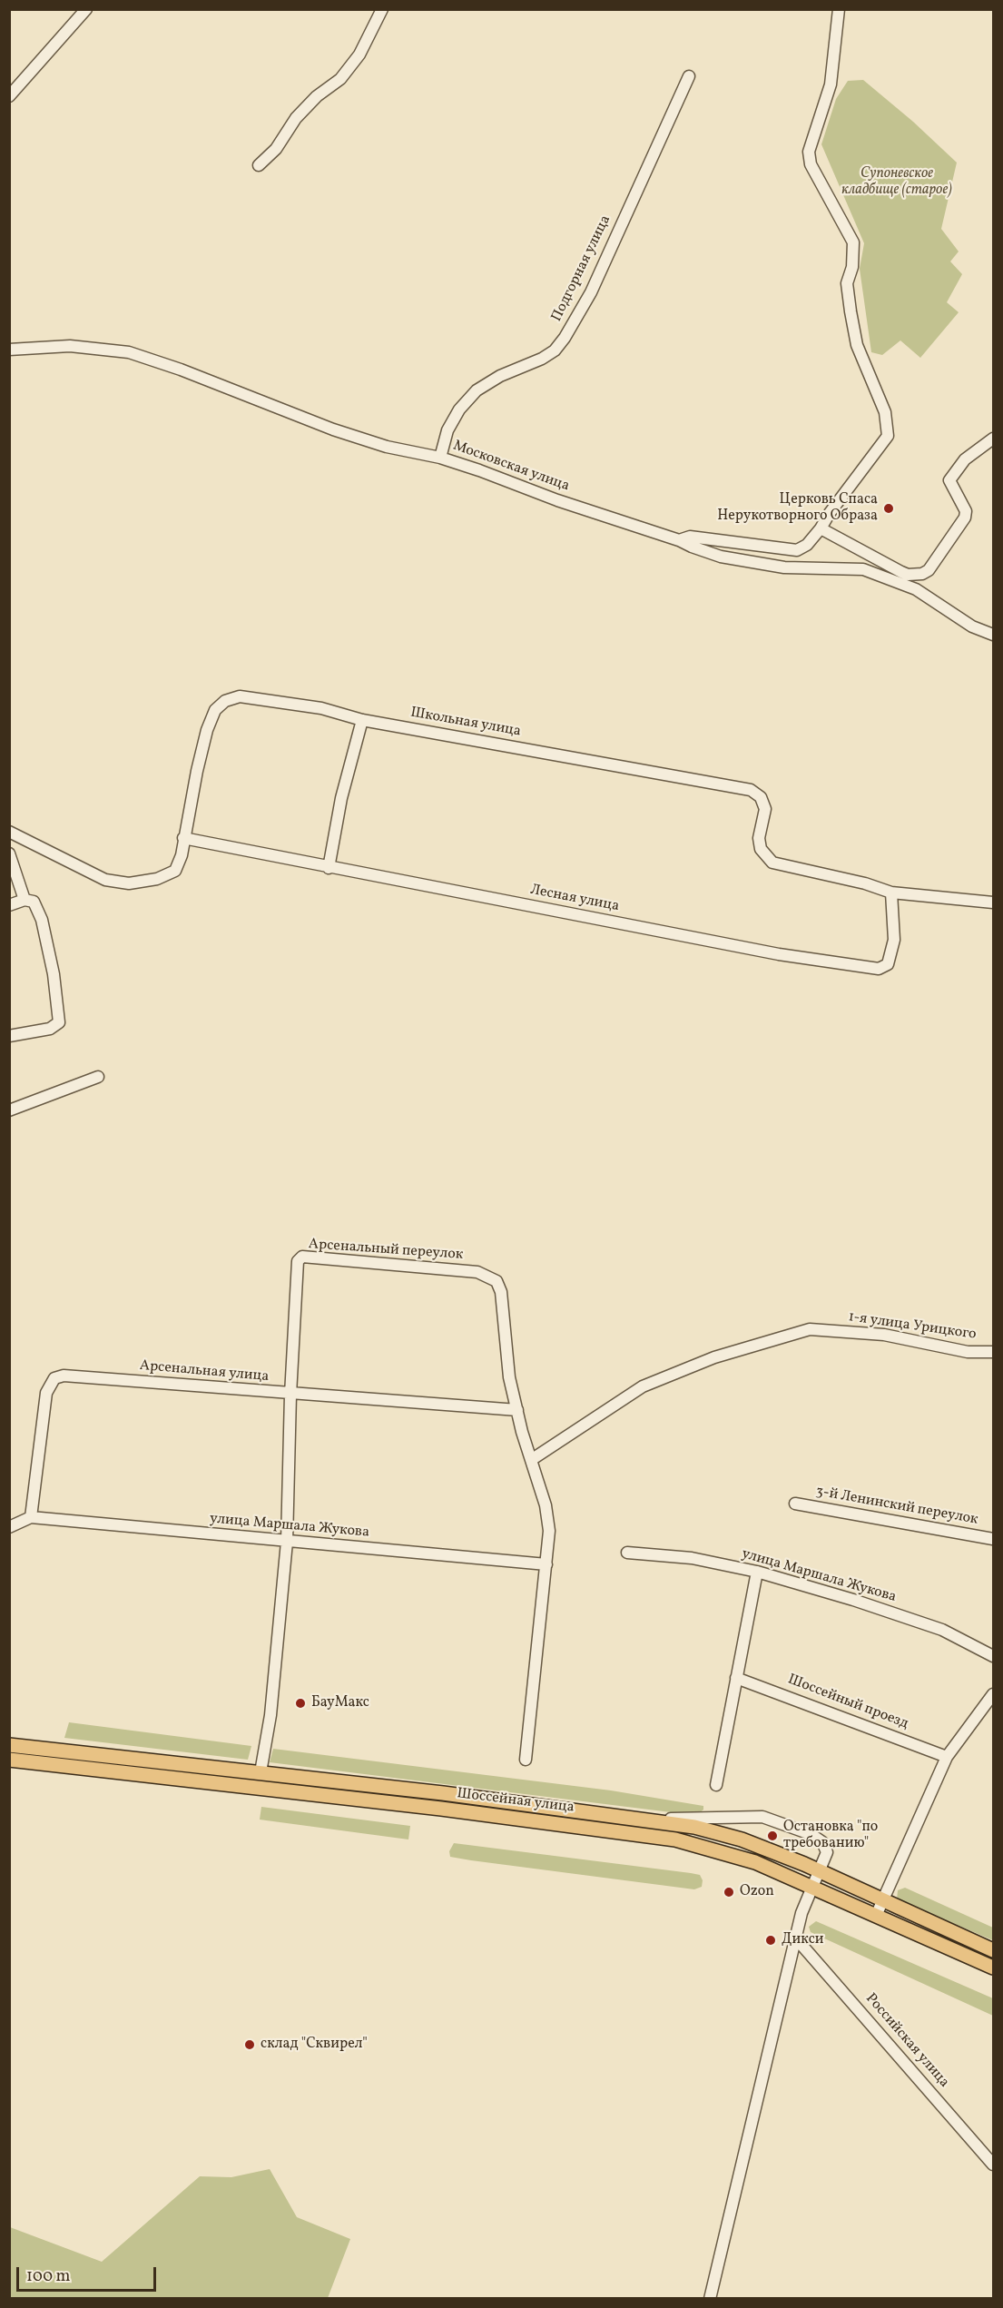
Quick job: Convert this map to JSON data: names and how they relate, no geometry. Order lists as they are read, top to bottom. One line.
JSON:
{"streets":{"main road":["Шоссейная улица"],"street":["Подгорная улица","Московская улица","Школьная улица","Лесная улица","Арсенальный переулок","1-я улица Урицкого","Арсенальная улица","3-й Ленинский переулок","улица Маршала Жукова","Шоссейный проезд","Российская улица"]},"crossings":[["Подгорная улица","Московская улица"],["Школьная улица","Лесная улица"],["Арсенальный переулок","1-я улица Урицкого"],["Арсенальный переулок","Арсенальная улица"],["Арсенальный переулок","улица Маршала Жукова"],["Арсенальный переулок","Шоссейная улица"],["Арсенальная улица","улица Маршала Жукова"]],"parks":["Супоневское кладбище (старое)"],"places":["Церковь Спаса Нерукотворного Образа","БауМакс","Остановка \"по требованию\"","Ozon","Дикси","склад \"Сквирел\""],"scale_bar":"100 m"}
